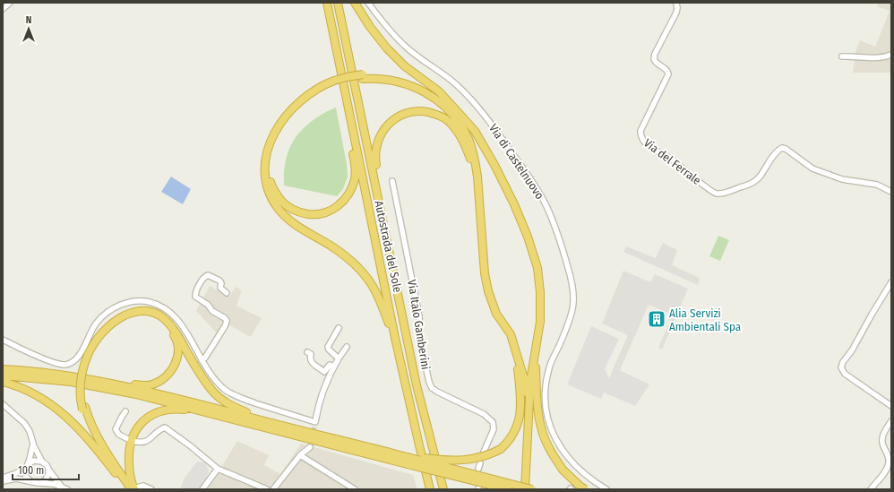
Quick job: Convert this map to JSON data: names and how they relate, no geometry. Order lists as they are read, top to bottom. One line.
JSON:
{"streets":{"highway":["Autostrada del Sole"],"street":["Via di Castelnuovo","Via del Ferrale","Via Italo Gamberini"]},"places":{"building":["Alia Servizi Ambientali Spa"]},"scale_bar":"100 m","north":"top"}
